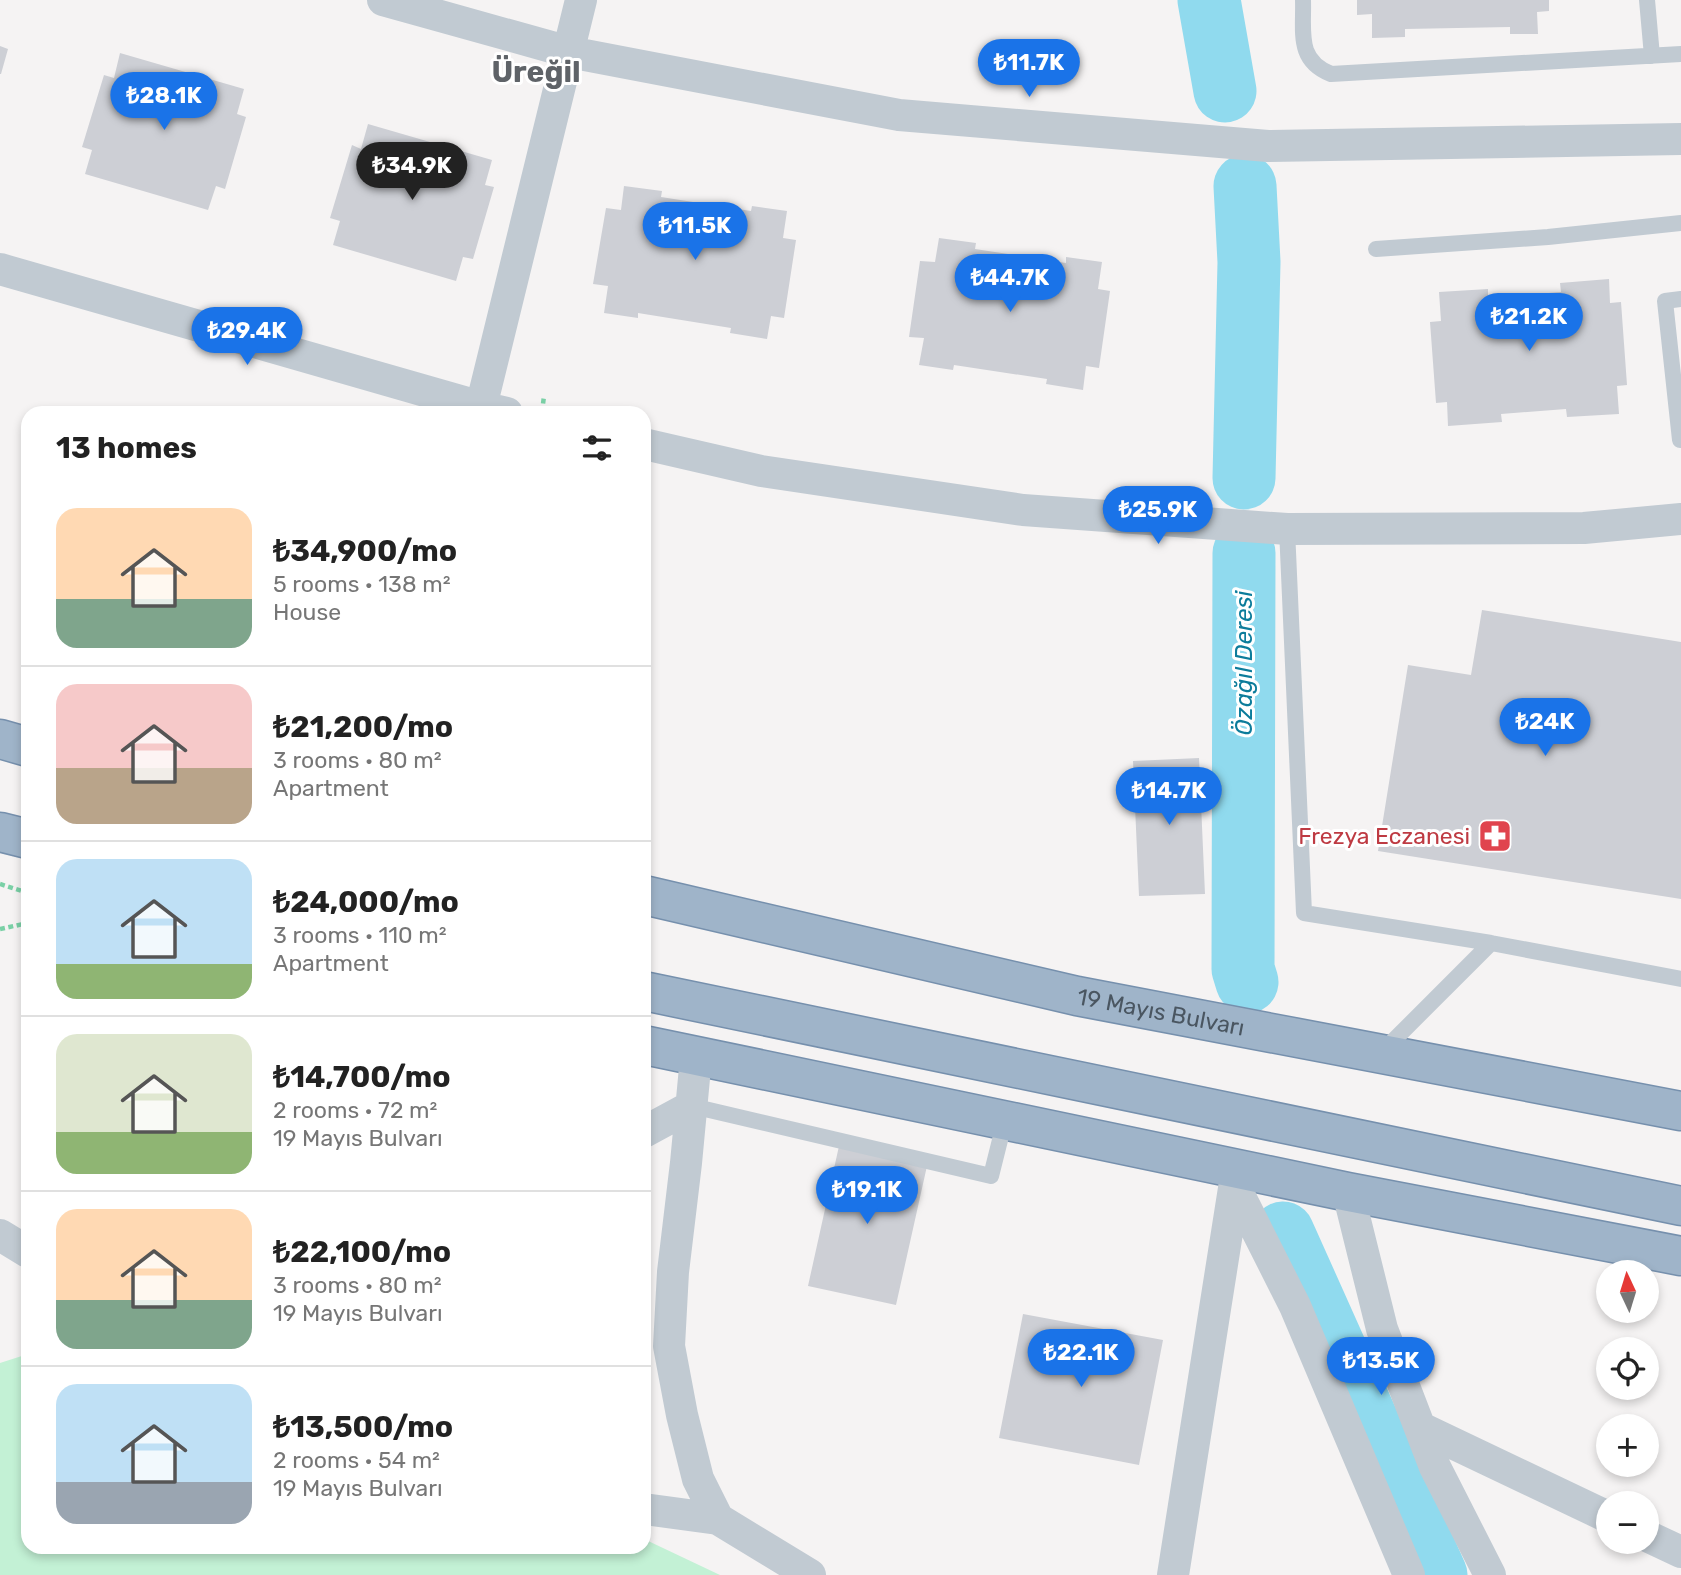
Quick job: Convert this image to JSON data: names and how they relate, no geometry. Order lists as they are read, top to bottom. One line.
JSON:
{"streets":{"highway":["19 Mayıs Bulvarı"]},"districts":["Üreğil"],"water":["Özağıl Deresi"],"places":{"pharmacy":["Frezya Eczanesi"]},"north":"top","page":{"price":["₺11.7K","₺28.1K","₺34.9K","₺11.5K","₺44.7K","₺21.2K","₺29.4K","₺25.9K","₺24K","₺14.7K","₺19.1K","₺22.1K","₺13.5K"],"heading":"13 homes","list":[{"name":"₺34,900/mo","note":"5 rooms · 138 m² · House"},{"name":"₺21,200/mo","note":"3 rooms · 80 m² · Apartment"},{"name":"₺24,000/mo","note":"3 rooms · 110 m² · Apartment"},{"name":"₺14,700/mo","note":"2 rooms · 72 m² · 19 Mayıs Bulvarı"},{"name":"₺22,100/mo","note":"3 rooms · 80 m² · 19 Mayıs Bulvarı"},{"name":"₺13,500/mo","note":"2 rooms · 54 m² · 19 Mayıs Bulvarı"}],"map_buttons":["+","−"]}}
